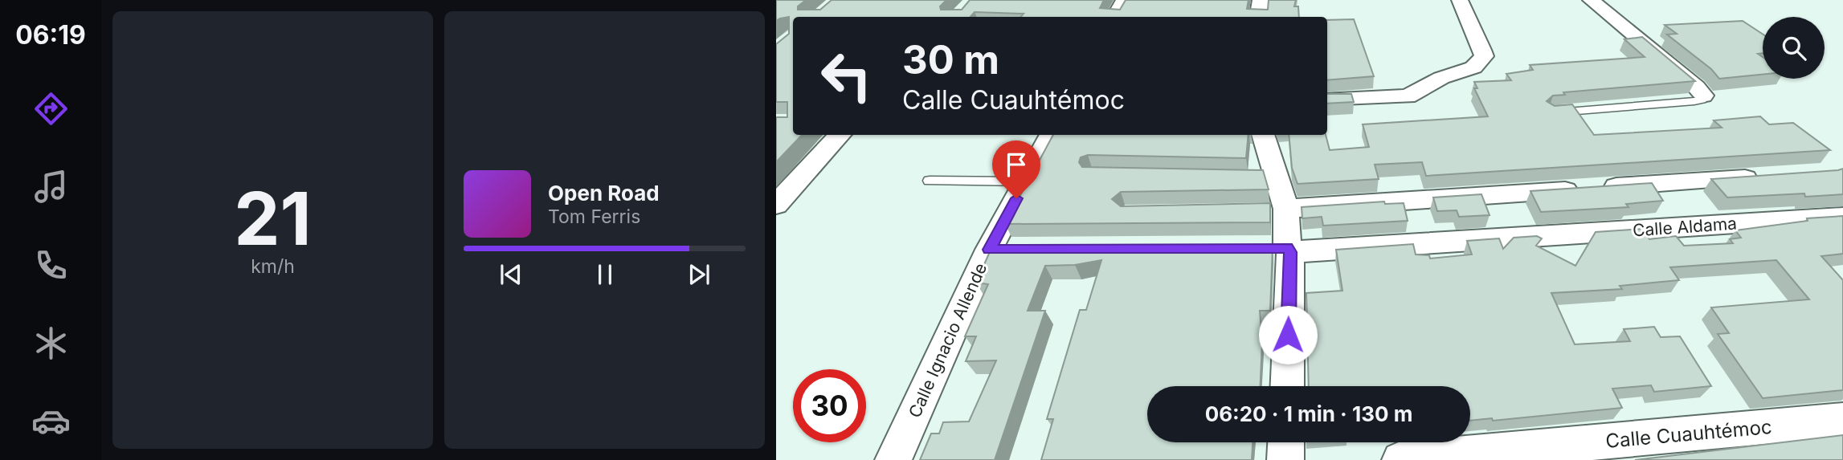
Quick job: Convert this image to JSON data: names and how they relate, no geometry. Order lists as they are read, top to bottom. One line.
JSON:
{"streets":{"street":["Calle Aldama","Calle Ignacio Allende","Calle Cuauhtémoc"]},"page":{"tabs":"06:19","tile":["21","km/h"],"turn":["30 m","Calle Cuauhtémoc"],"song":["Open Road","Tom Ferris"],"limit":"30","trip":"06:20 · 1 min · 130 m"}}
